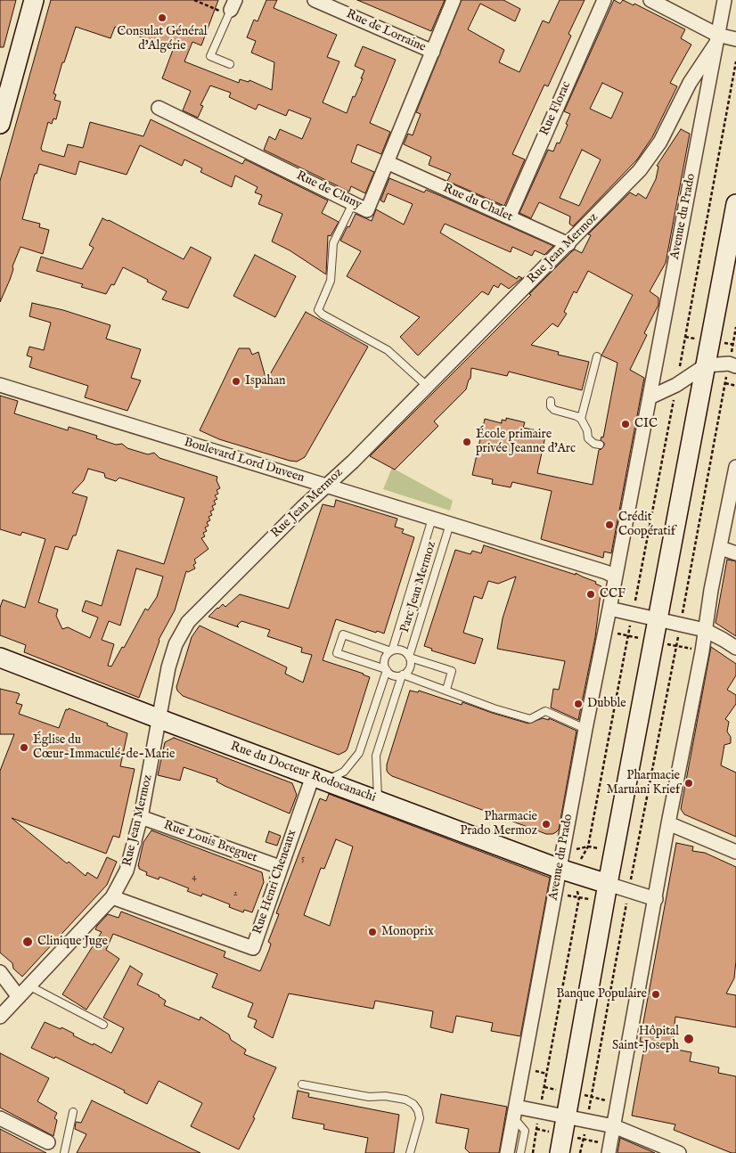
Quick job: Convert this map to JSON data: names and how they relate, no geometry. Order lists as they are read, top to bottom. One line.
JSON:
{"streets":{"main road":["Rue du Docteur Rodocanachi"],"street":["Rue de Lorraine","Rue Florac","Rue de Cluny","Rue du Chalet","Avenue du Prado","Rue Jean Mermoz","Boulevard Lord Duveen","Rue Louis Breguet","Rue Henri Cheneaux"],"lane":["Parc Jean Mermoz"]},"crossings":[["Rue de Lorraine","Rue de Cluny"],["Rue Florac","Rue du Chalet"],["Rue de Cluny","Rue du Chalet"],["Rue du Chalet","Rue Jean Mermoz"],["Avenue du Prado","Rue Jean Mermoz"],["Avenue du Prado","Boulevard Lord Duveen"],["Avenue du Prado","Parc Jean Mermoz"],["Avenue du Prado","Rue du Docteur Rodocanachi"],["Rue Jean Mermoz","Boulevard Lord Duveen"],["Rue Jean Mermoz","Rue du Docteur Rodocanachi"],["Rue Jean Mermoz","Rue Louis Breguet"],["Rue Jean Mermoz","Rue Henri Cheneaux"],["Boulevard Lord Duveen","Parc Jean Mermoz"],["Parc Jean Mermoz","Rue du Docteur Rodocanachi"],["Parc Jean Mermoz","Rue Henri Cheneaux"],["Rue du Docteur Rodocanachi","Rue Henri Cheneaux"],["Rue Louis Breguet","Rue Henri Cheneaux"]],"places":["Consulat Général d'Algérie","Ispahan","CIC","École primaire privée Jeanne d'Arc","Crédit Coopératif","CCF","Dubble","Église du Cœur-Immaculé-de-Marie","Pharmacie Maruani Krief","Pharmacie Prado Mermoz","Monoprix","Clinique Juge","Banque Populaire","Hôpital Saint-Joseph"],"house_numbers":["5","4","2"]}
